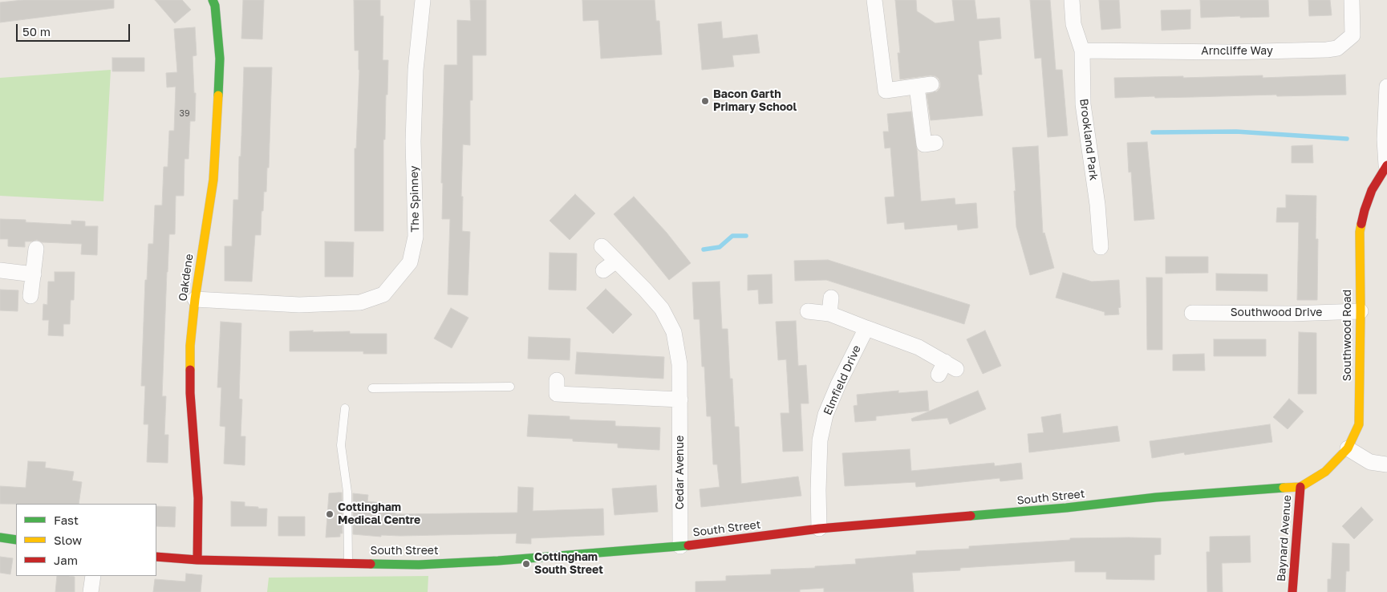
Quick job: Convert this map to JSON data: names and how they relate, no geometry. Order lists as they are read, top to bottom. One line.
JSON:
{"streets":{"main road":["Oakdene","Southwood Road","South Street","Baynard Avenue"],"street":["Arncliffe Way","Brookland Park","The Spinney","Southwood Drive","Elmfield Drive","Cedar Avenue"]},"crossings":[["Arncliffe Way","Brookland Park"],["The Spinney","Oakdene"],["Oakdene","South Street"],["Southwood Drive","Southwood Road"],["Southwood Road","South Street"],["Southwood Road","Baynard Avenue"],["Elmfield Drive","South Street"],["Cedar Avenue","South Street"],["South Street","Baynard Avenue"]],"places":["Bacon Garth Primary School","Cottingham Medical Centre","Cottingham South Street"],"house_numbers":["39"],"legend":["Fast","Slow","Jam"],"scale_bar":"50 m"}
